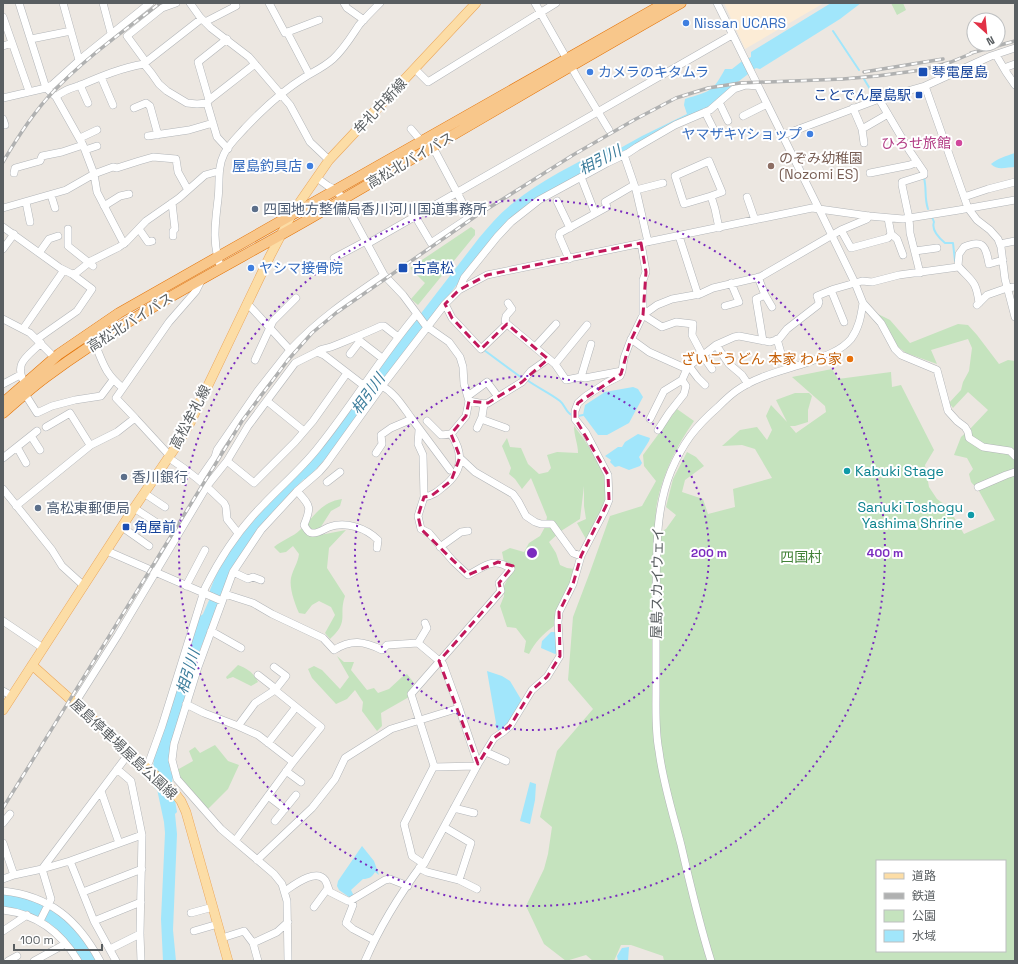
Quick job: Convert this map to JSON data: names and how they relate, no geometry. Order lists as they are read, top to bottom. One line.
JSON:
{"streets":{"highway":["高松北バイパス"],"main road":["牟礼中新線","高松牟礼線","屋島停車場屋島公園線"],"street":["屋島スカイウェイ"]},"crossings":[["牟礼中新線","高松北バイパス"],["牟礼中新線","高松牟礼線"],["高松北バイパス","高松牟礼線"],["高松牟礼線","屋島停車場屋島公園線"]],"water":["相引川"],"parks":["四国村"],"places":{"other":["Nissan UCARS","カメラのキタムラ","ヤマザキYショップ","ひろせ旅館","屋島釣具店","のぞみ幼稚園 (Nozomi ES)","四国地方整備局香川河川国道事務所","ヤシマ接骨院","ざいごうどん 本家 わら家","Kabuki Stage","香川銀行","高松東郵便局","Sanuki Toshogu Yashima Shrine"],"transit":["琴電屋島","ことでん屋島駅","古高松","角屋前"]},"legend":["道路","鉄道","公園","水域"],"scale_bar":"100 m","north":"bottom right","rings":["200 m","400 m"]}
